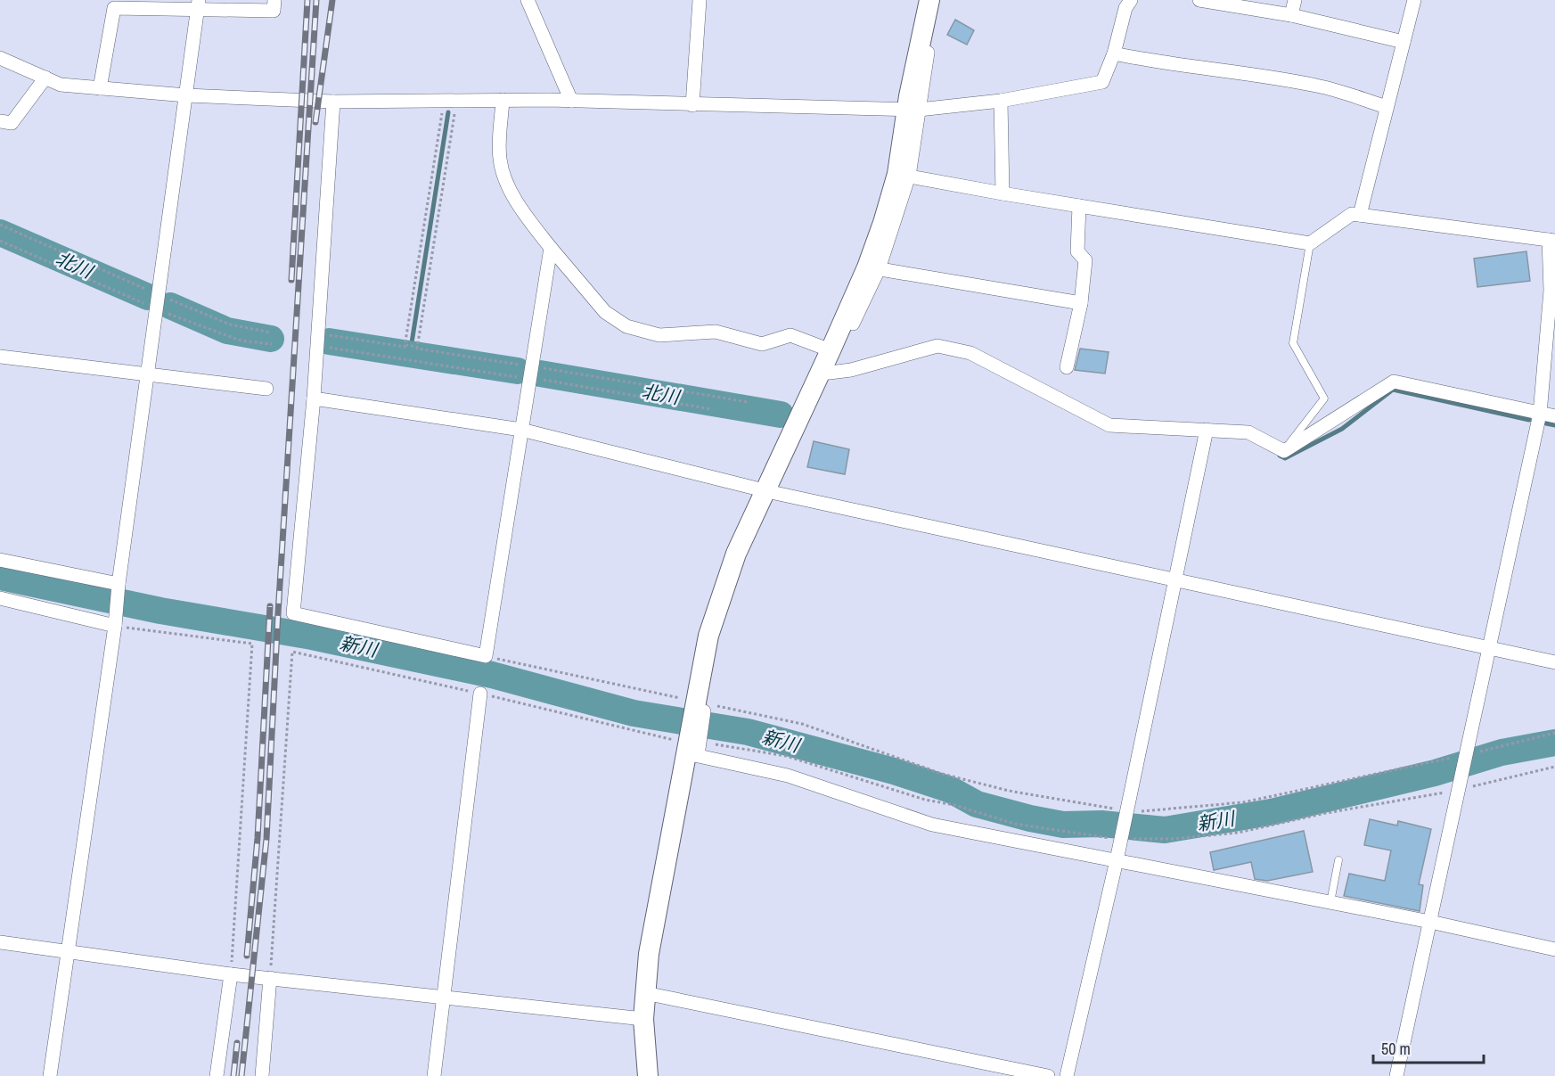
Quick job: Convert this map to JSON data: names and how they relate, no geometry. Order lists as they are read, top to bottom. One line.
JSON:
{"water":["北川","新川"],"scale_bar":"50 m"}
